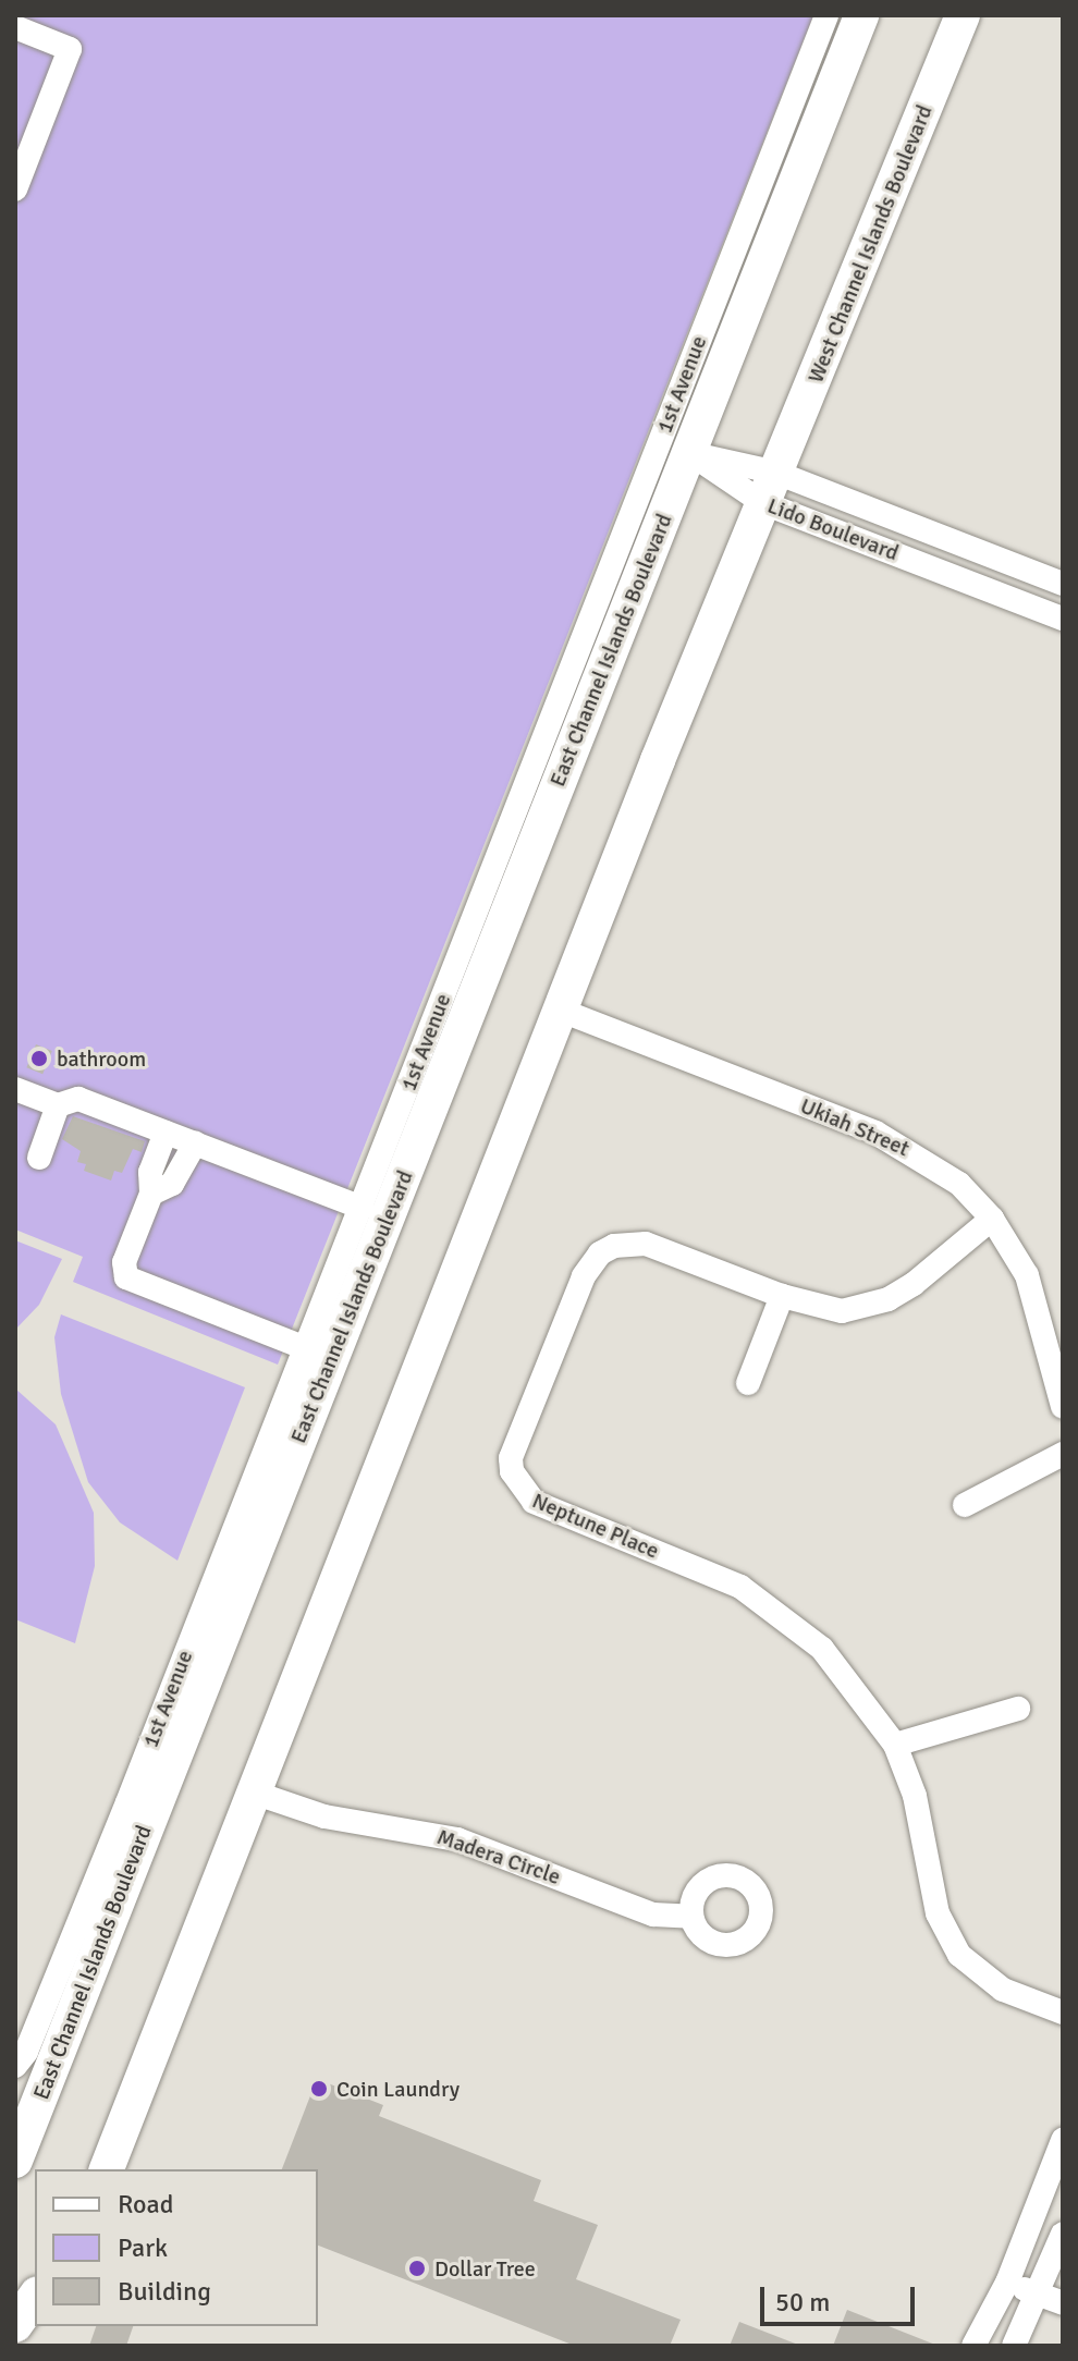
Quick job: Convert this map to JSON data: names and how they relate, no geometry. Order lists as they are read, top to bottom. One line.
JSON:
{"streets":{"main road":["West Channel Islands Boulevard","East Channel Islands Boulevard"],"street":["1st Avenue","Lido Boulevard","Ukiah Street","Neptune Place","Madera Circle"]},"crossings":[["West Channel Islands Boulevard","Lido Boulevard"],["Lido Boulevard","East Channel Islands Boulevard"],["Ukiah Street","Neptune Place"]],"places":["bathroom","Coin Laundry","Dollar Tree"],"legend":["Road","Park","Building"],"scale_bar":"50 m"}
